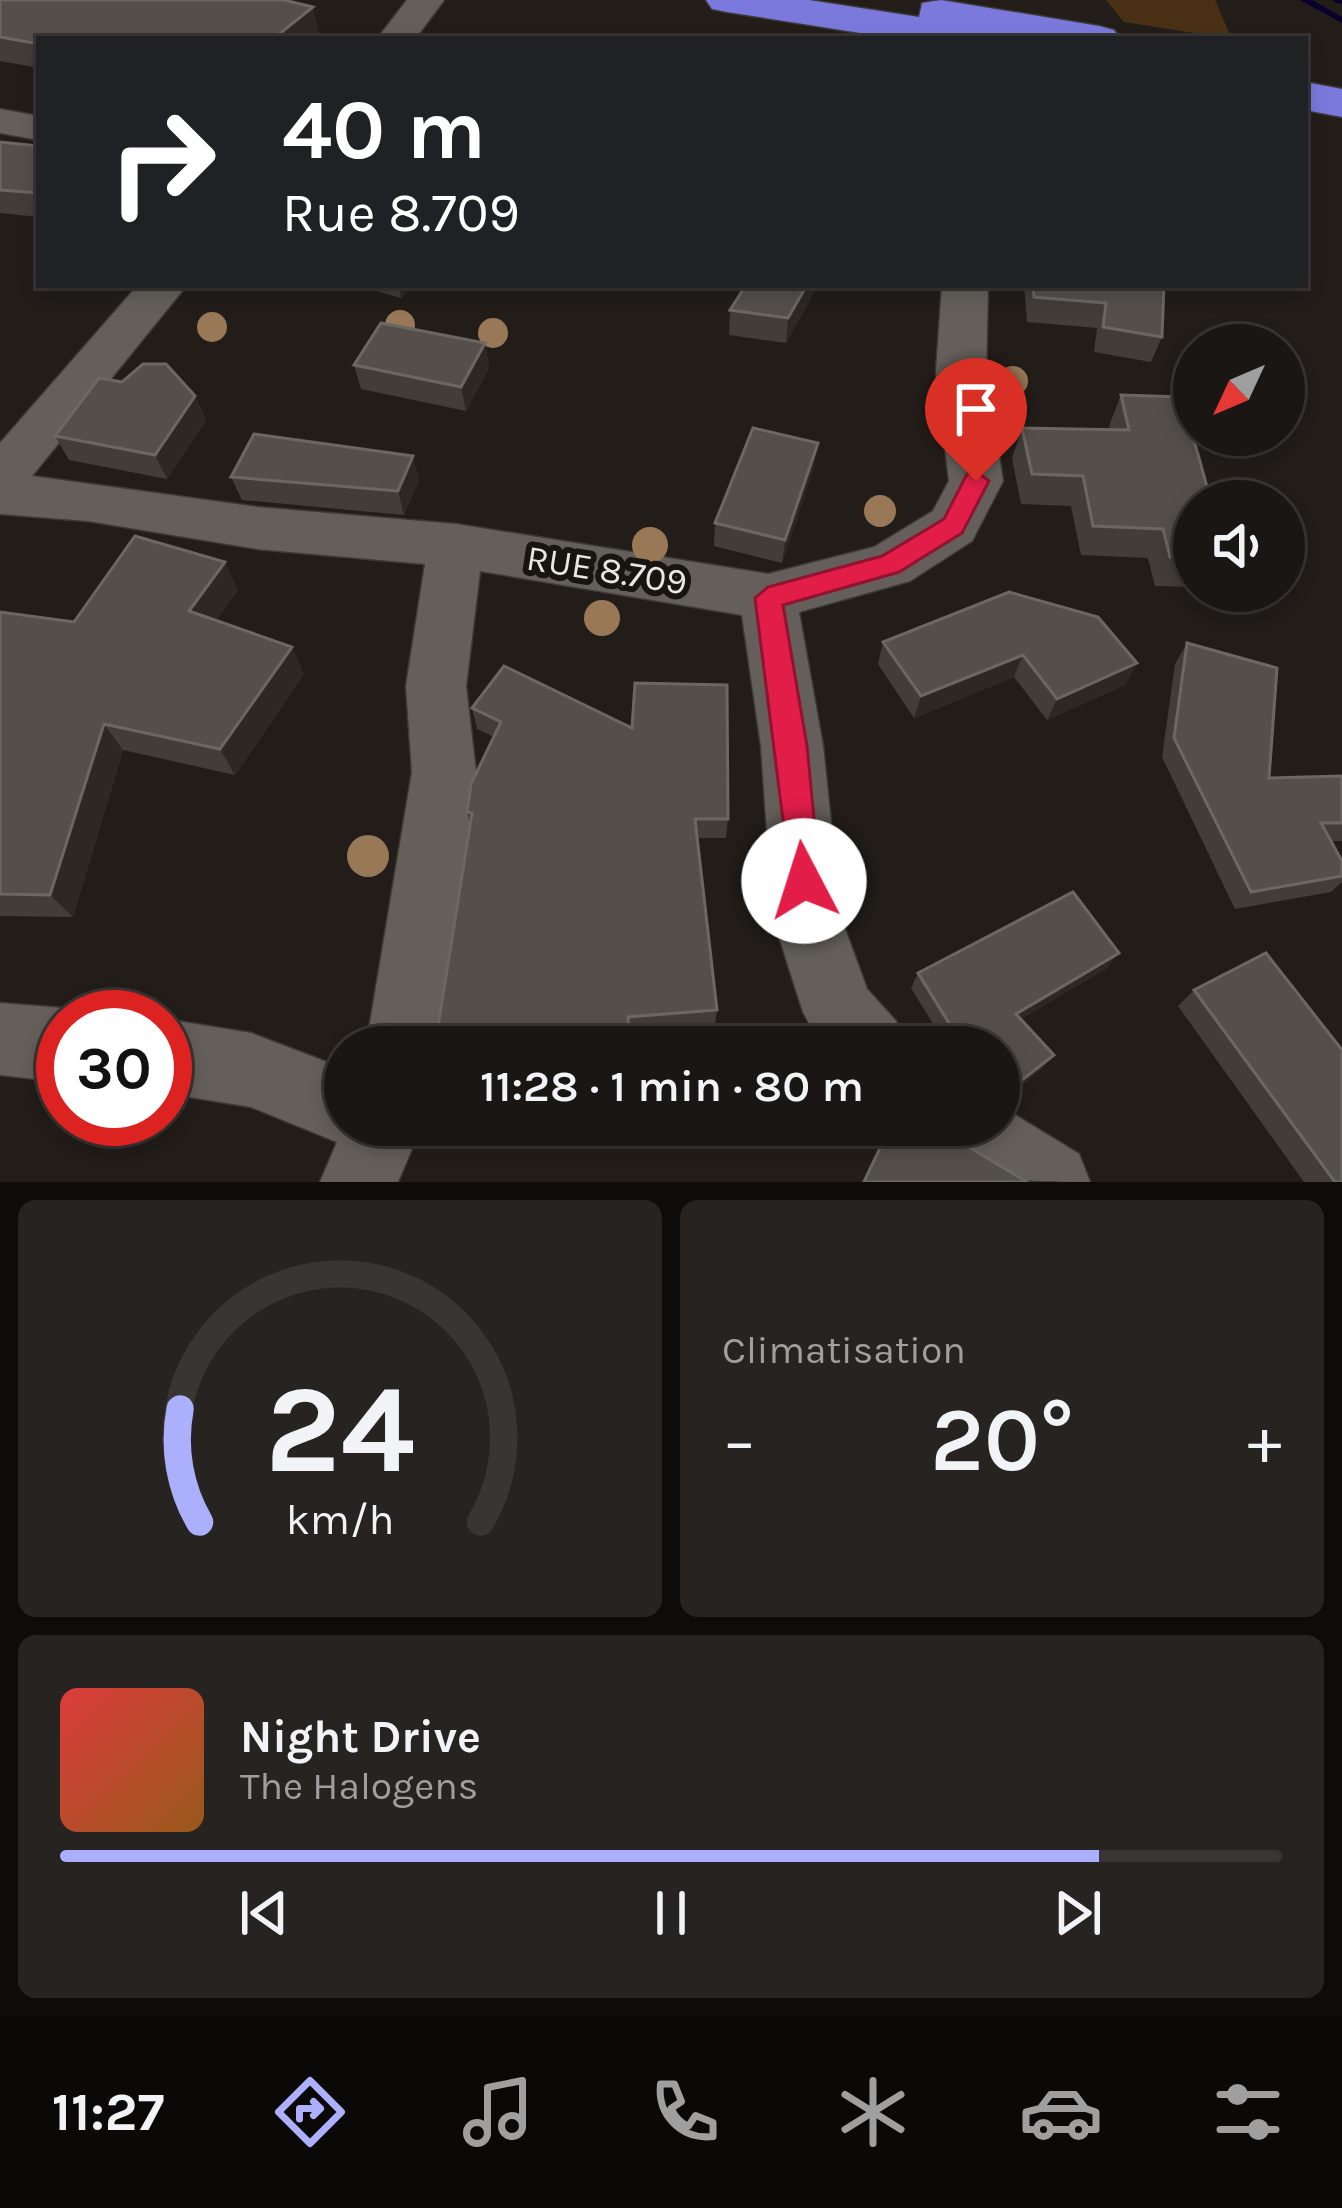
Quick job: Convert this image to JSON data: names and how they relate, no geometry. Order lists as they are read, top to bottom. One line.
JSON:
{"streets":{"street":["RUE 8.709"]},"north":"bottom left","page":{"turn":["40 m","Rue 8.709"],"limit":"30","trip":"11:28 · 1 min · 80 m","tile":"Climatisation","heat":["−","20°","+"],"song":["Night Drive","The Halogens"],"tabs":"11:27","gauge":["24","km/h"]}}
